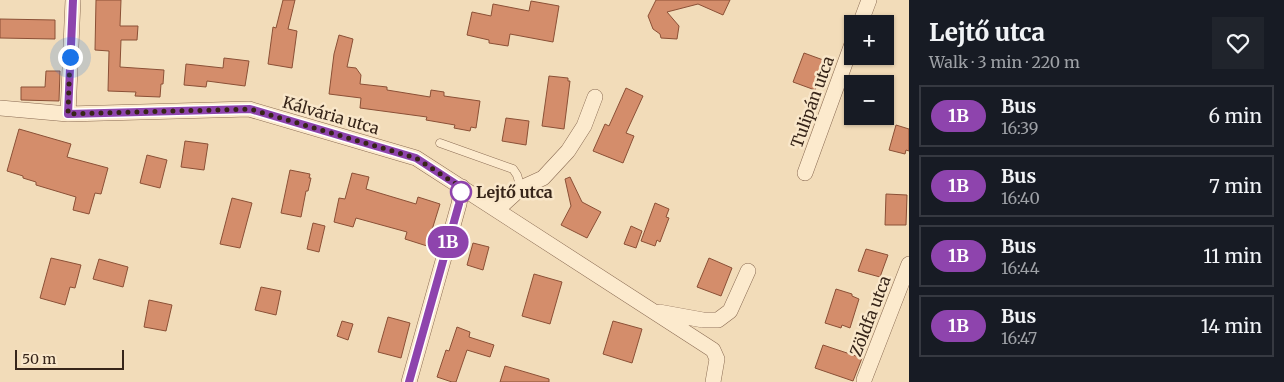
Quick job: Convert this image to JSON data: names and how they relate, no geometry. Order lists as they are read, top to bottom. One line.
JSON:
{"streets":{"street":["Tulipán utca","Kálvária utca","Zöldfa utca"]},"places":["Lejtő utca"],"lines":["bus line 1B"],"scale_bar":"50 m","page":{"on_map":"1B","heading":["Lejtő utca","Walk · 3 min · 220 m"],"map_buttons":["+","−"],"list":[{"mark":"1B","name":"Bus","note":"16:39","value":"6 min"},{"mark":"1B","name":"Bus","note":"16:40","value":"7 min"},{"mark":"1B","name":"Bus","note":"16:44","value":"11 min"},{"mark":"1B","name":"Bus","note":"16:47","value":"14 min"}],"scale":"50 m"}}
